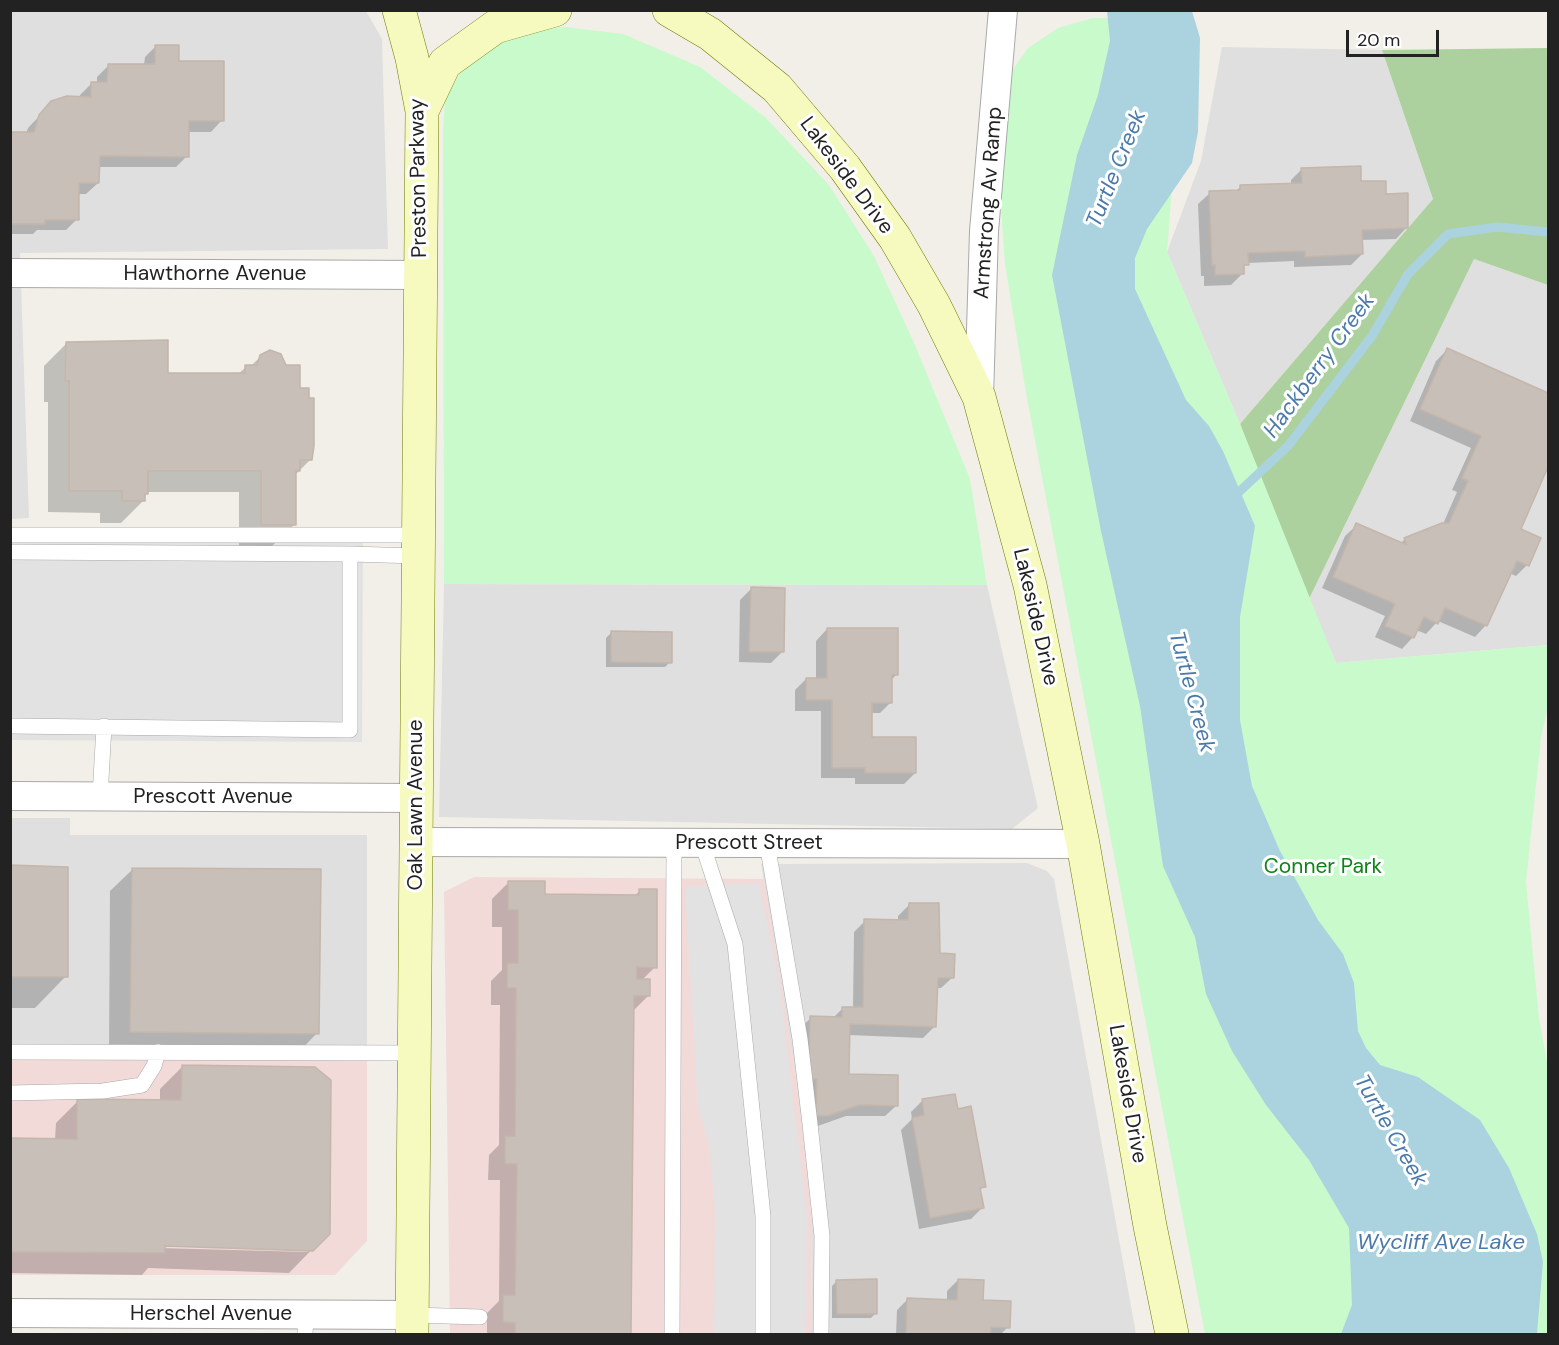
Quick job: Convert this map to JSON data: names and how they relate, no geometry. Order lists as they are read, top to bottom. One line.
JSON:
{"streets":{"main road":["Lakeside Drive","Preston Parkway","Oak Lawn Avenue"],"street":["Armstrong Av Ramp","Hawthorne Avenue","Prescott Avenue","Prescott Street","Herschel Avenue"]},"crossings":[["Lakeside Drive","Armstrong Av Ramp"],["Lakeside Drive","Prescott Street"],["Preston Parkway","Hawthorne Avenue"],["Preston Parkway","Oak Lawn Avenue"],["Hawthorne Avenue","Oak Lawn Avenue"],["Prescott Avenue","Oak Lawn Avenue"],["Oak Lawn Avenue","Prescott Street"],["Oak Lawn Avenue","Herschel Avenue"]],"water":["Turtle Creek","Hackberry Creek","Wycliff Ave Lake"],"parks":["Conner Park"],"scale_bar":"20 m"}
